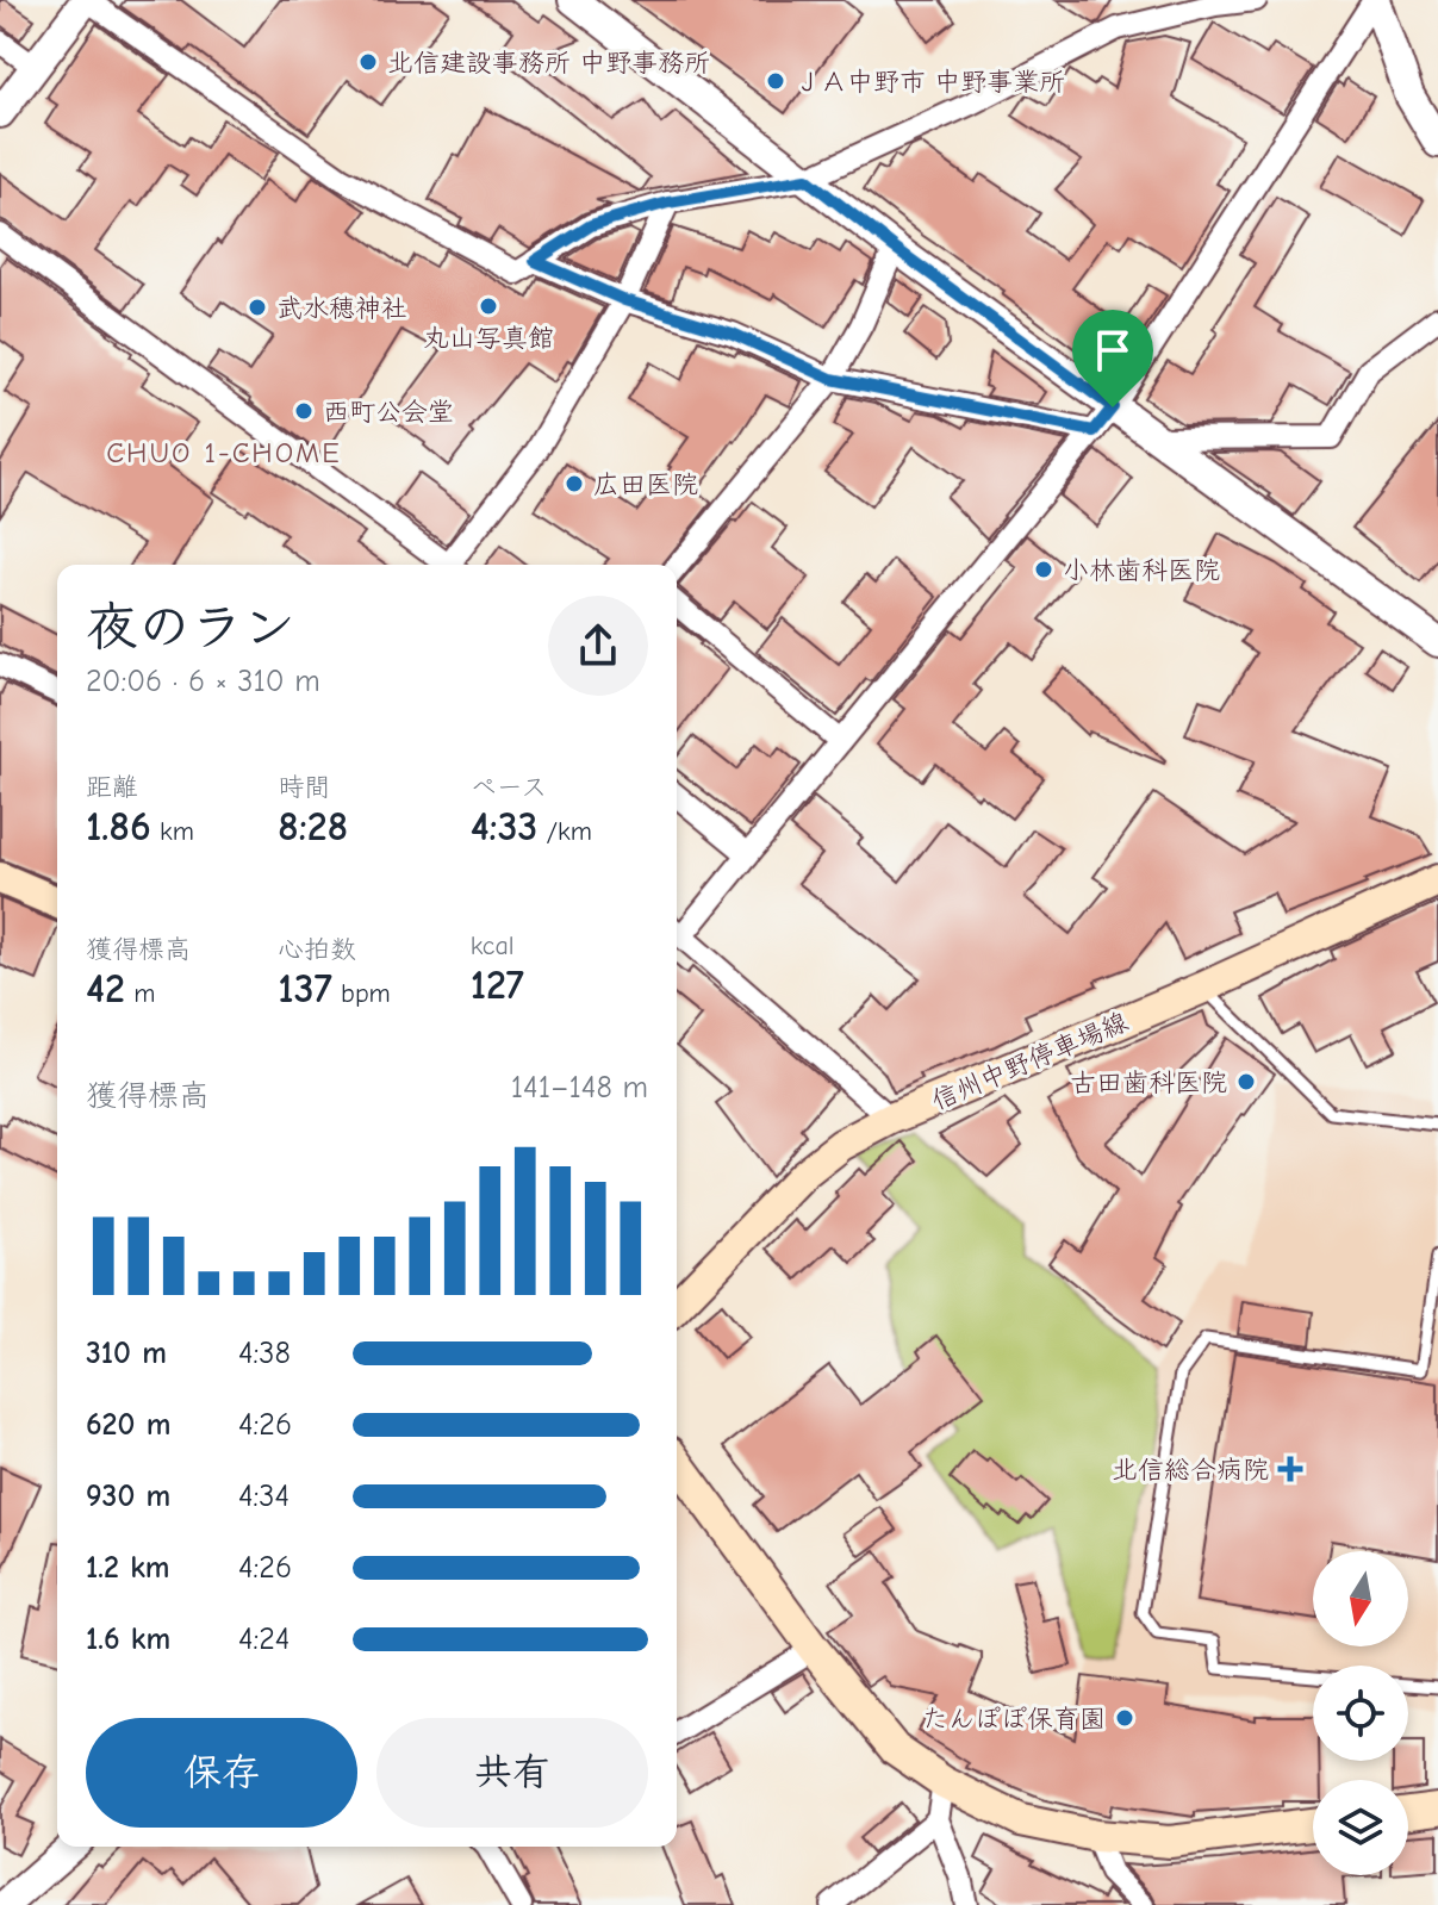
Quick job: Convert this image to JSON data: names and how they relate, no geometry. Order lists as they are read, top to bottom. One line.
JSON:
{"streets":{"main road":["信州中野停車場線"]},"districts":["CHUO 1-CHOME"],"places":{"other":["北信建設事務所 中野事務所","ＪＡ中野市 中野事業所","丸山写真館","武水穂神社","西町公会堂","広田医院","小林歯科医院","古田歯科医院","たんぽぽ保育園"],"health":["北信総合病院"]},"north":"bottom","page":{"heading":["夜のラン","20:06 · 6 × 310 m"],"stats":[["距離","1.86 km"],["時間","8:28"],["ペース","4:33 /km"],["獲得標高","42 m"],["心拍数","137 bpm"],["kcal","127"]],"chart":["獲得標高","141–148 m"],"list":[{"name":"310 m","note":"4:38"},{"name":"620 m","note":"4:26"},{"name":"930 m","note":"4:34"},{"name":"1.2 km","note":"4:26"},{"name":"1.6 km","note":"4:24"}],"buttons":["保存","共有"]}}
